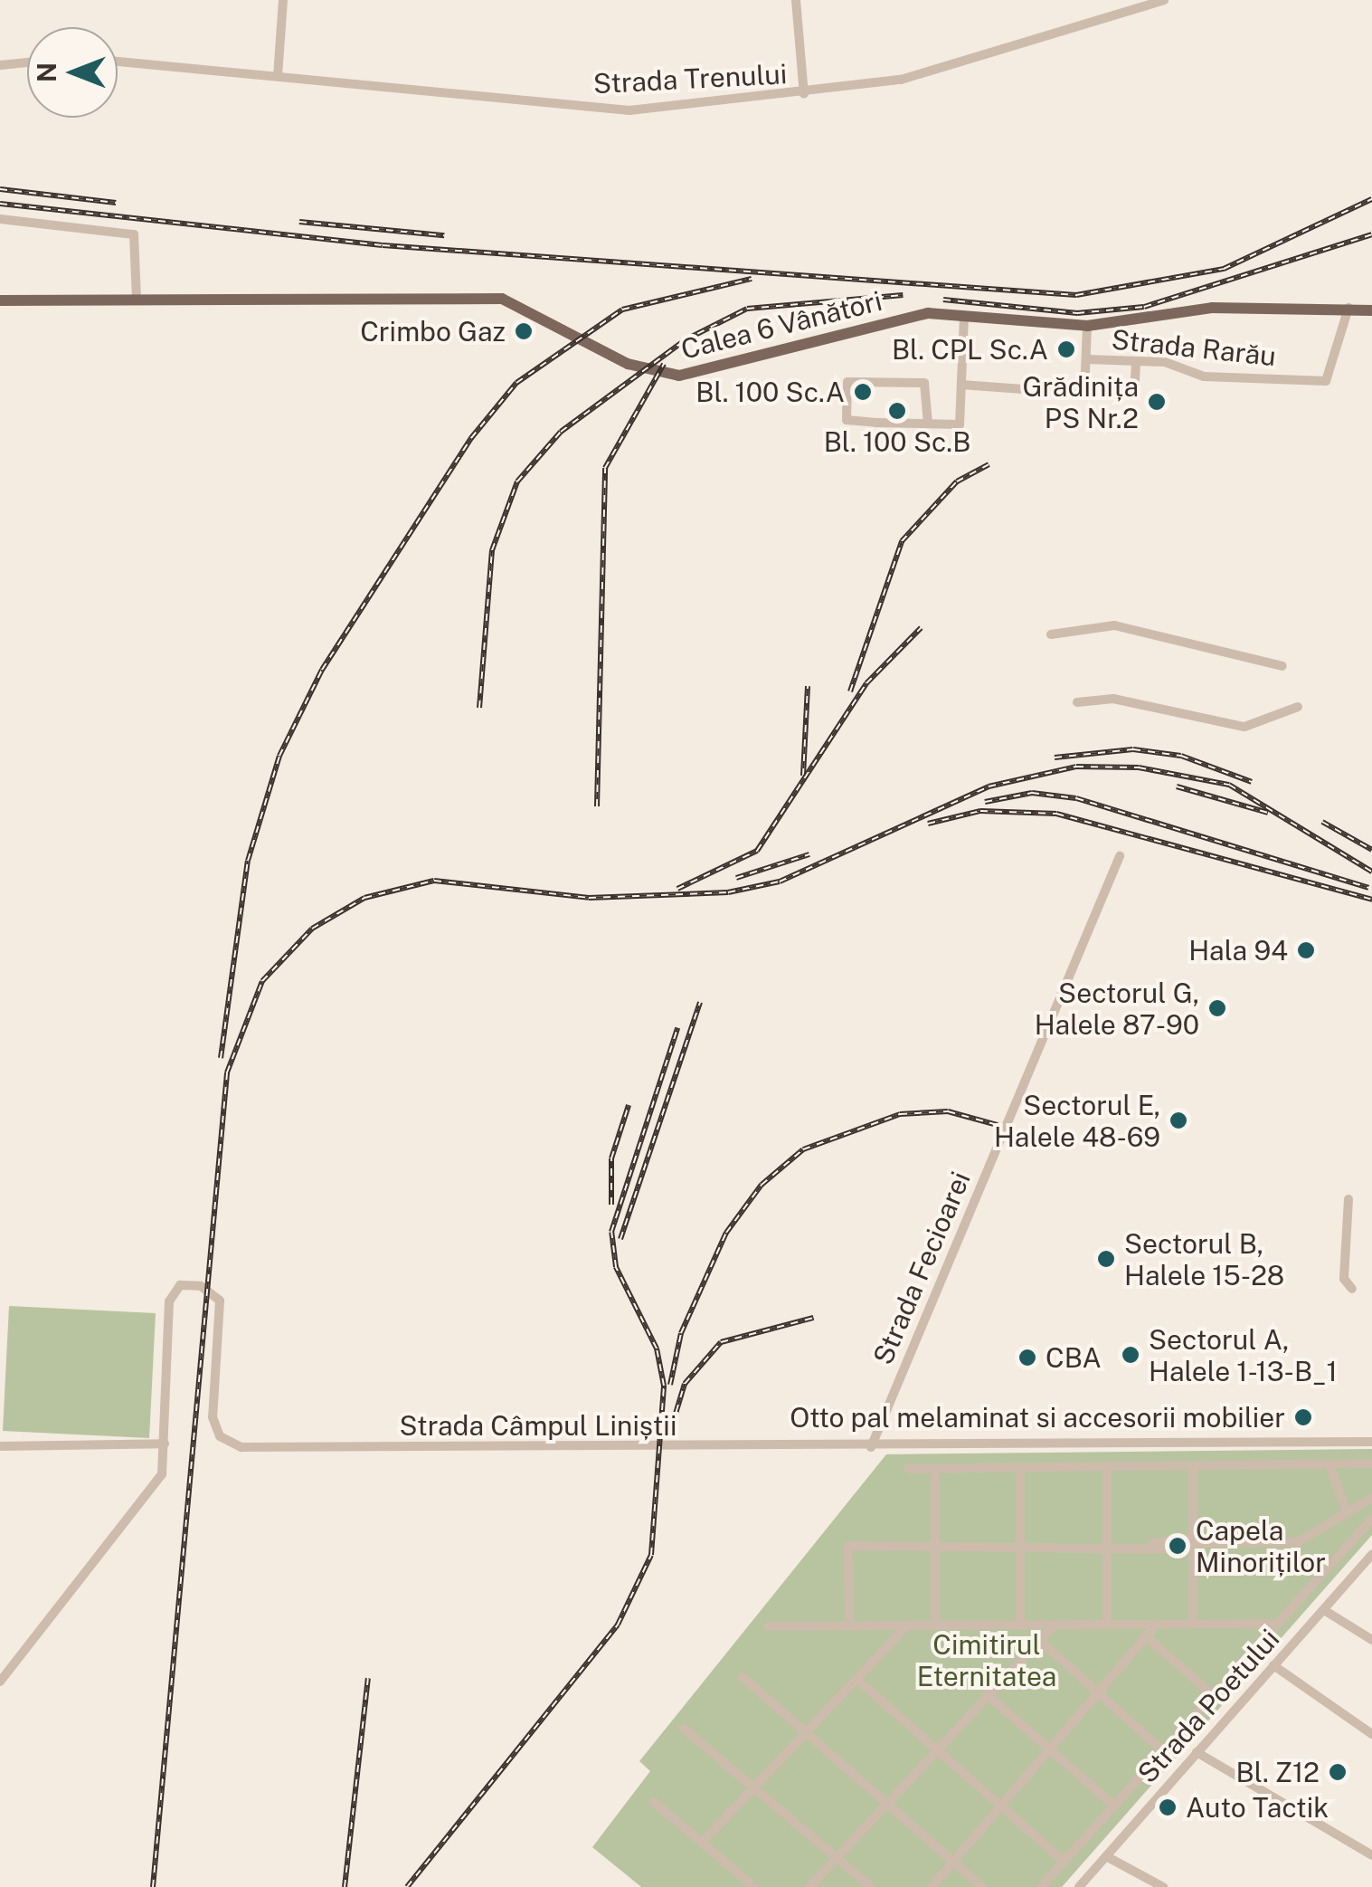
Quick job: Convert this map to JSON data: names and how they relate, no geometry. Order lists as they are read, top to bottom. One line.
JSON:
{"streets":{"main road":["Calea 6 Vânători"],"street":["Strada Trenului","Strada Rarău","Strada Fecioarei","Strada Câmpul Liniștii","Strada Poetului"]},"crossings":[["Calea 6 Vânători","Strada Rarău"],["Strada Fecioarei","Strada Câmpul Liniștii"]],"parks":["Cimitirul Eternitatea"],"places":["Crimbo Gaz","Bl. CPL Sc.A","Bl. 100 Sc.A","Grădinița PS Nr.2","Bl. 100 Sc.B","Hala 94","Sectorul G, Halele 87-90","Sectorul E, Halele 48-69","Sectorul B, Halele 15-28","Sectorul A, Halele 1-13-B_1","CBA","Otto pal melaminat si accesorii mobilier","Capela Minoriților","Bl. Z12","Auto Tactik"],"north":"left"}
